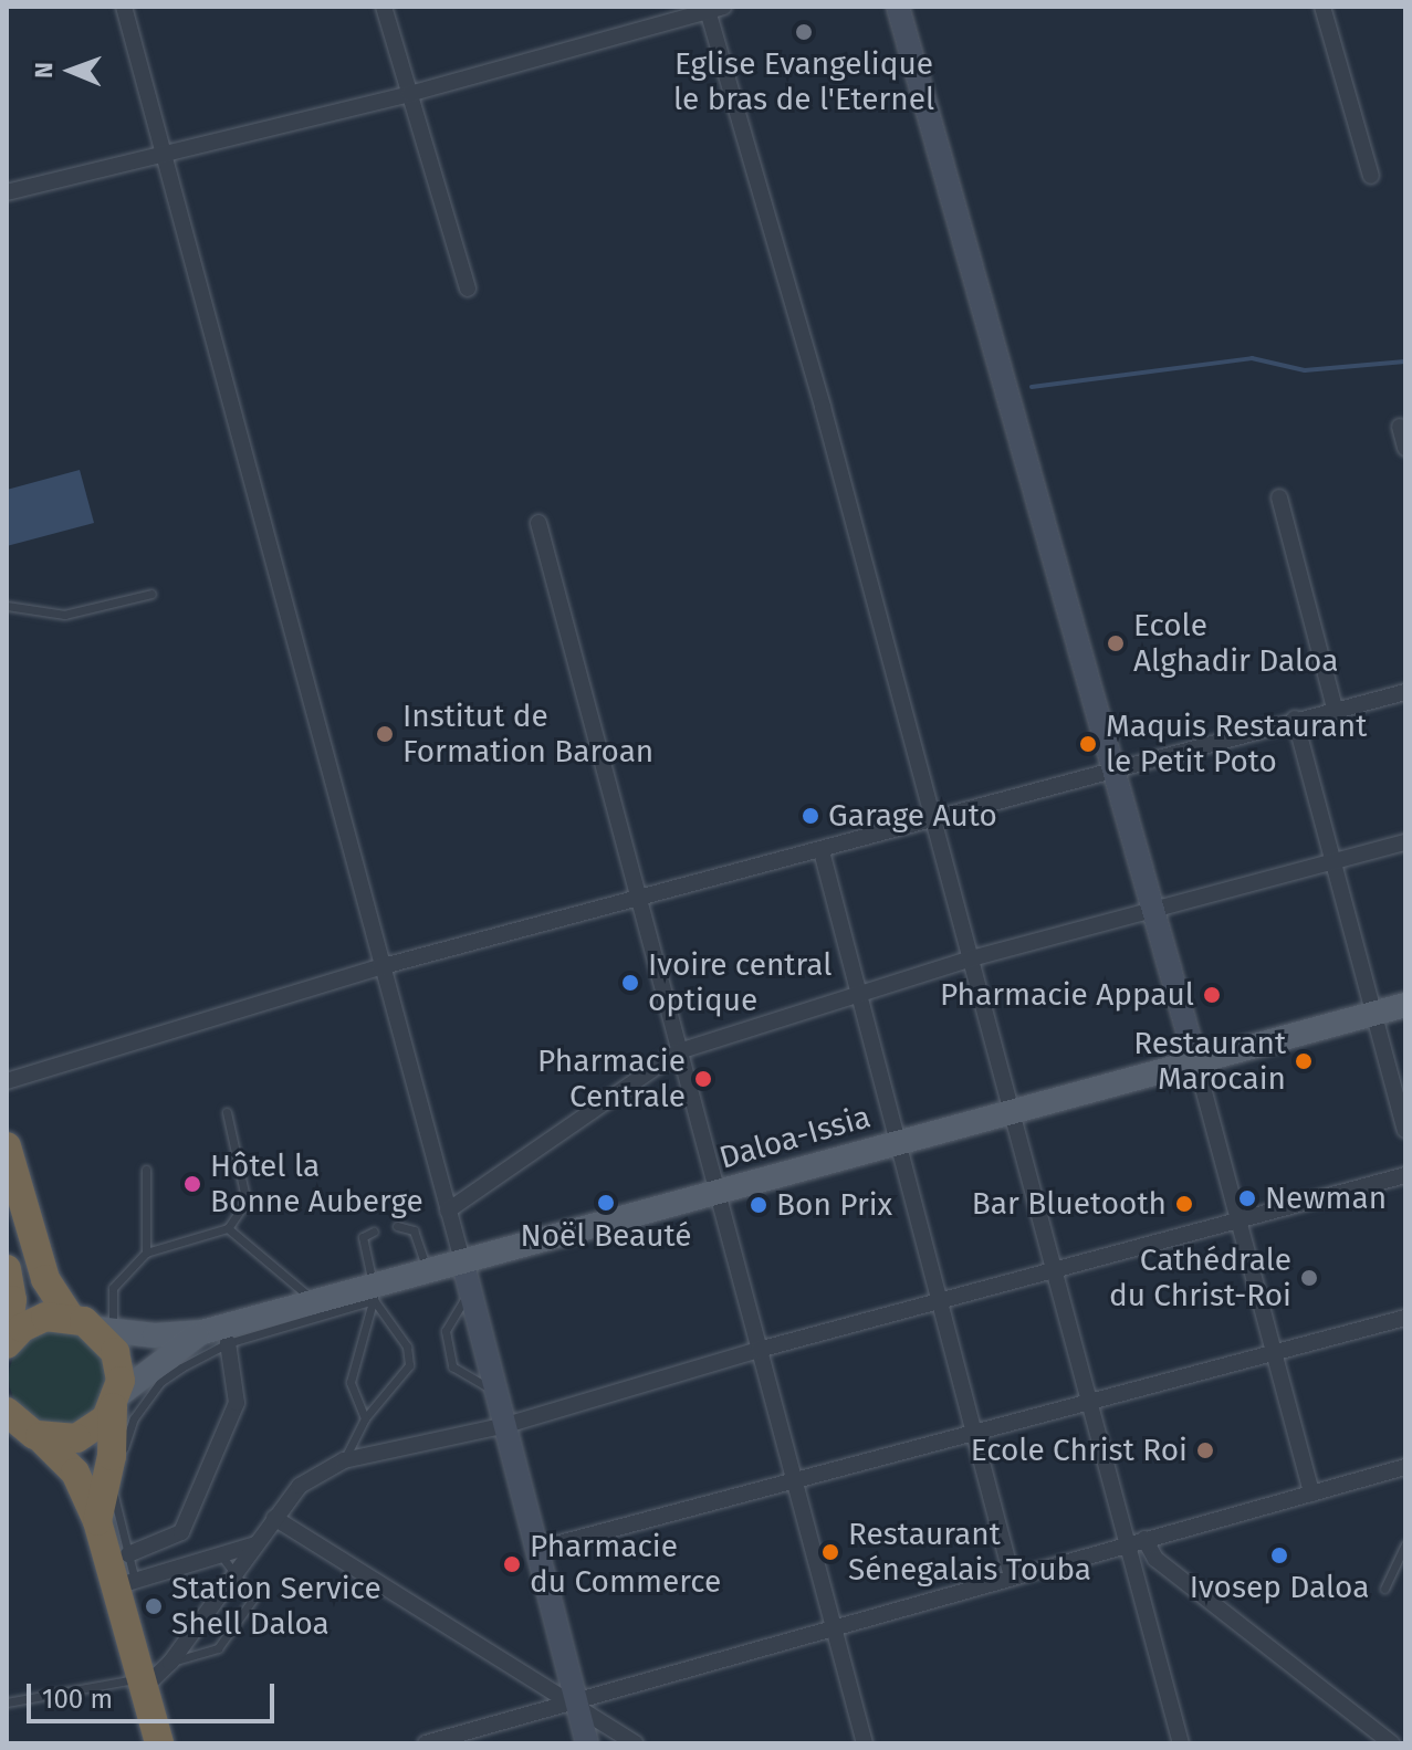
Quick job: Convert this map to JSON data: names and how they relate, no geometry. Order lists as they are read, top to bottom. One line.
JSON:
{"streets":{"main road":["Daloa-Issia"]},"places":["Eglise Evangelique le bras de l'Eternel","Ecole Alghadir Daloa","Institut de Formation Baroan","Maquis Restaurant le Petit Poto","Garage Auto","Ivoire central optique","Pharmacie Appaul","Restaurant Marocain","Pharmacie Centrale","Hôtel la Bonne Auberge","Newman","Noël Beauté","Bar Bluetooth","Bon Prix","Cathédrale du Christ-Roi","Ecole Christ Roi","Restaurant Sénegalais Touba","Ivosep Daloa","Pharmacie du Commerce","Station Service Shell Daloa"],"scale_bar":"100 m","north":"left"}
